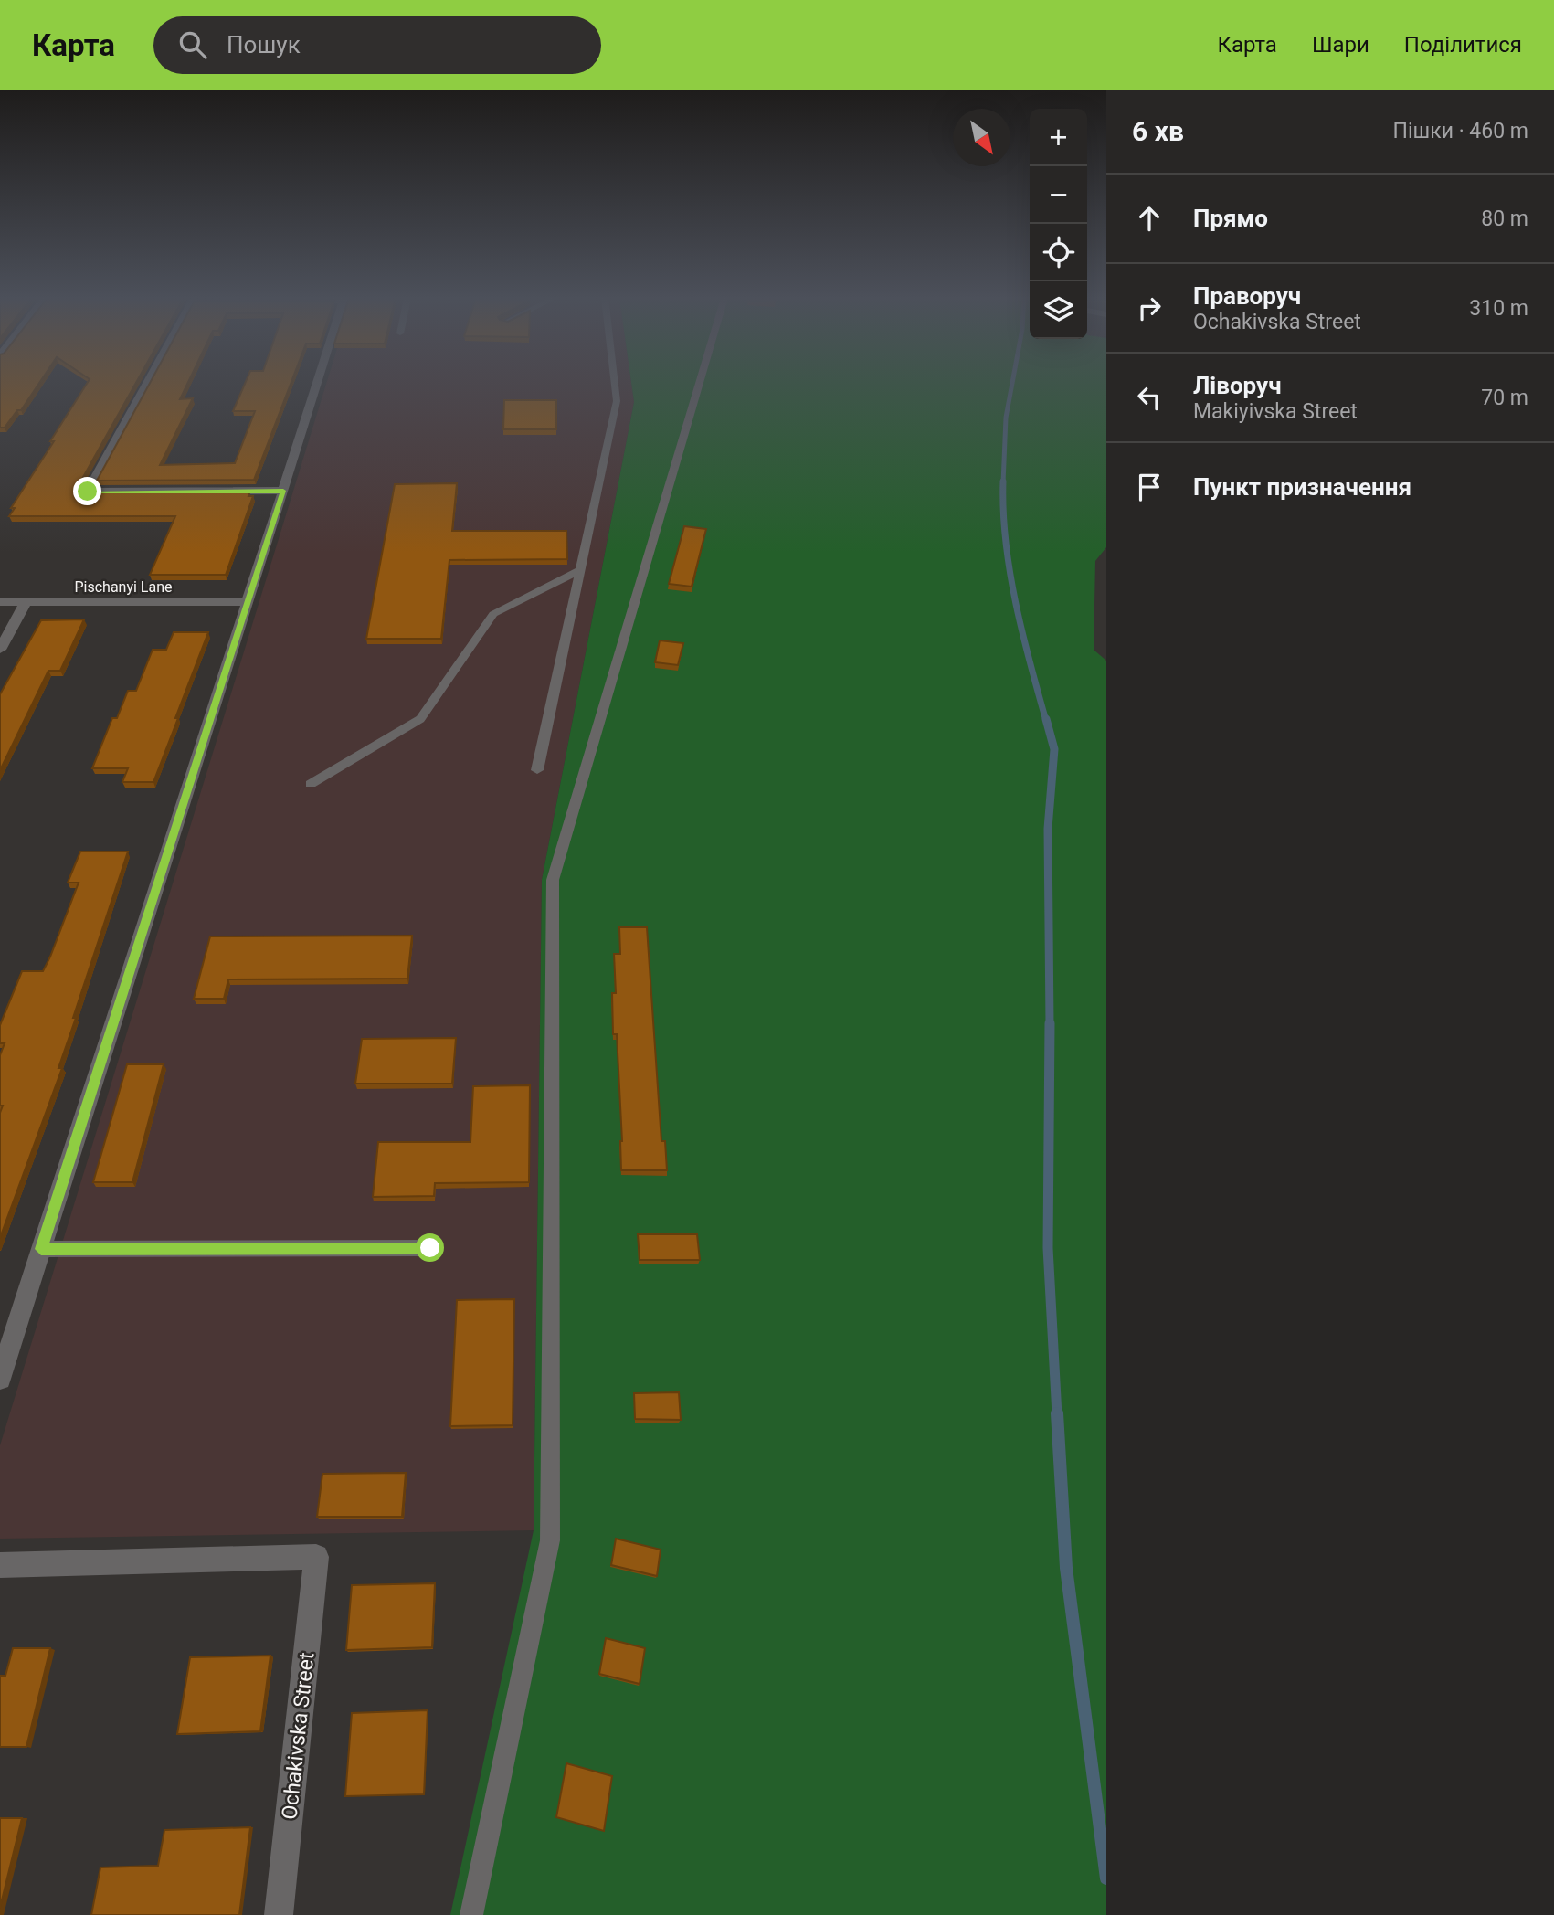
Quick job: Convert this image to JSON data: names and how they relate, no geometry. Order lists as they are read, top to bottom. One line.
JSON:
{"streets":{"street":["Pischanyi Lane","Ochakivska Street"]},"north":"bottom right","page":{"header":"Карта","search":"Пошук","nav":["Карта","Шари","Поділитися"],"heading":["6 хв","Пішки · 460 m"],"map_buttons":["+","−"],"list":[["Прямо","80 m"],["Праворуч","Ochakivska Street","310 m"],["Ліворуч","Makiyivska Street","70 m"],"Пункт призначення"]}}
